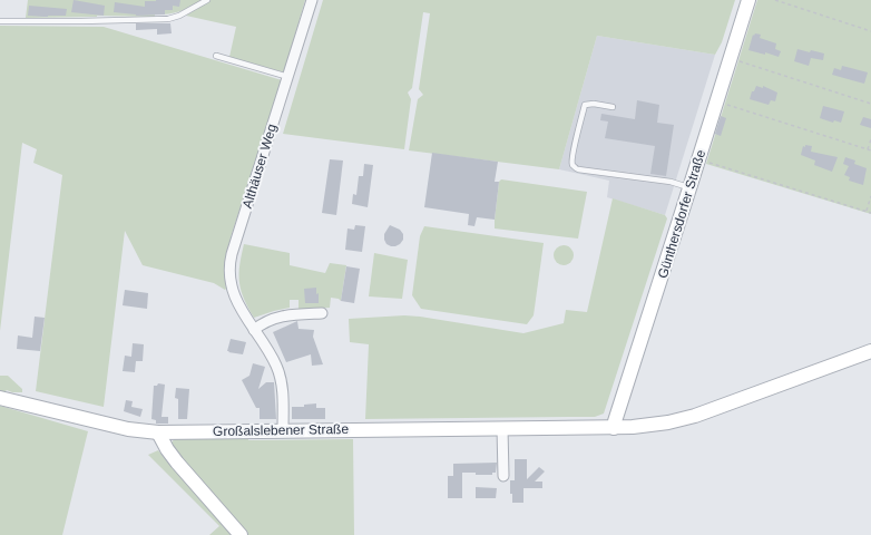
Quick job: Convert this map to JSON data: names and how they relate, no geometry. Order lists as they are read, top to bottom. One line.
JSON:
{"streets":{"main road":["Günthersdorfer Straße","Großalslebener Straße"],"street":["Althäuser Weg"]},"crossings":[["Althäuser Weg","Großalslebener Straße"],["Günthersdorfer Straße","Großalslebener Straße"]]}
